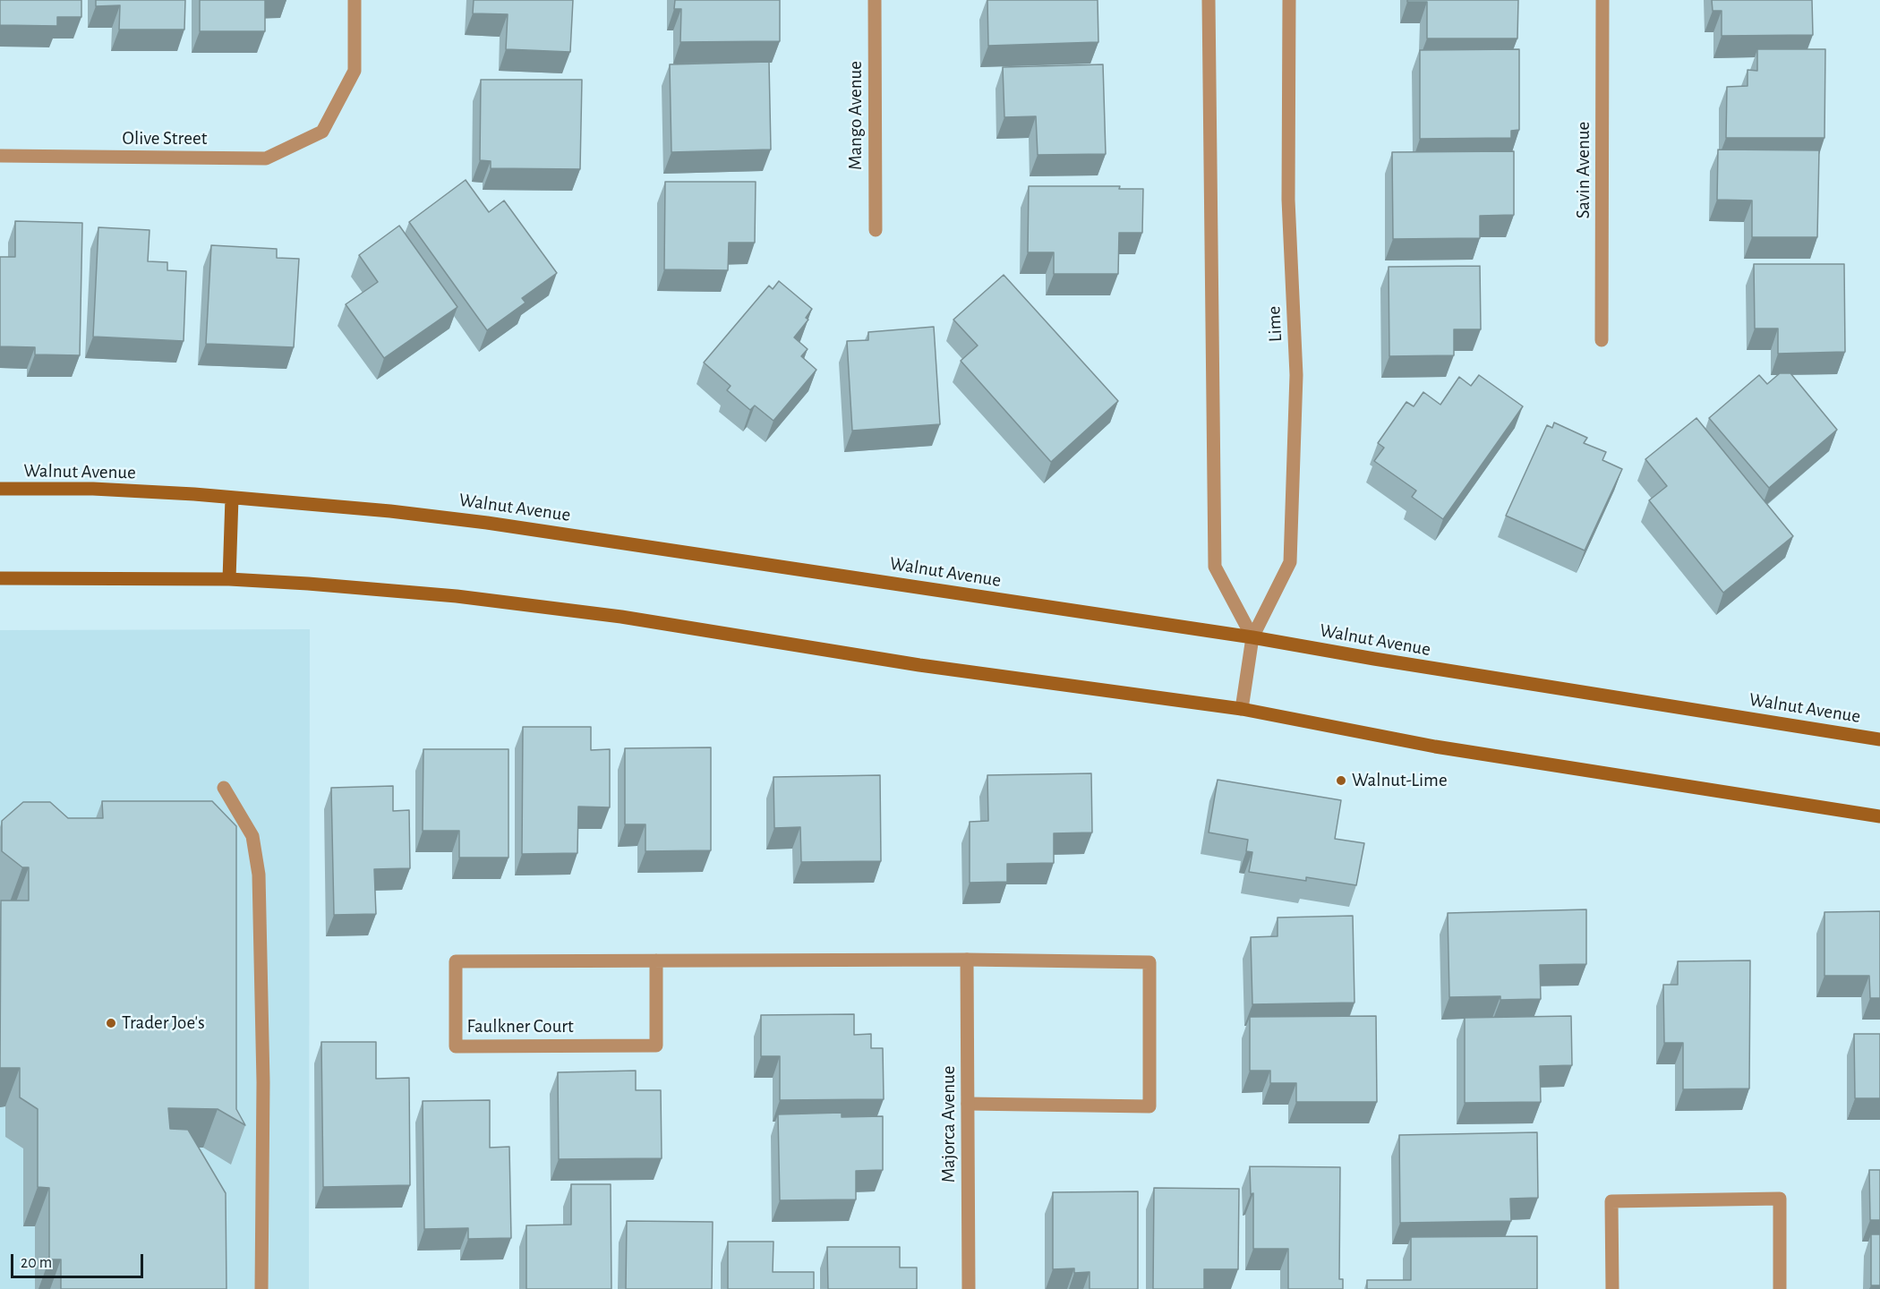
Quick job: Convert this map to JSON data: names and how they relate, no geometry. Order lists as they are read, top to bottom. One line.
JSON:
{"streets":{"main road":["Walnut Avenue"],"street":["Mango Avenue","Olive Street","Savin Avenue","Lime","Faulkner Court","Majorca Avenue"]},"crossings":[["Lime","Walnut Avenue"],["Faulkner Court","Majorca Avenue"]],"places":["Walnut-Lime","Trader Joe's"],"scale_bar":"20 m"}
